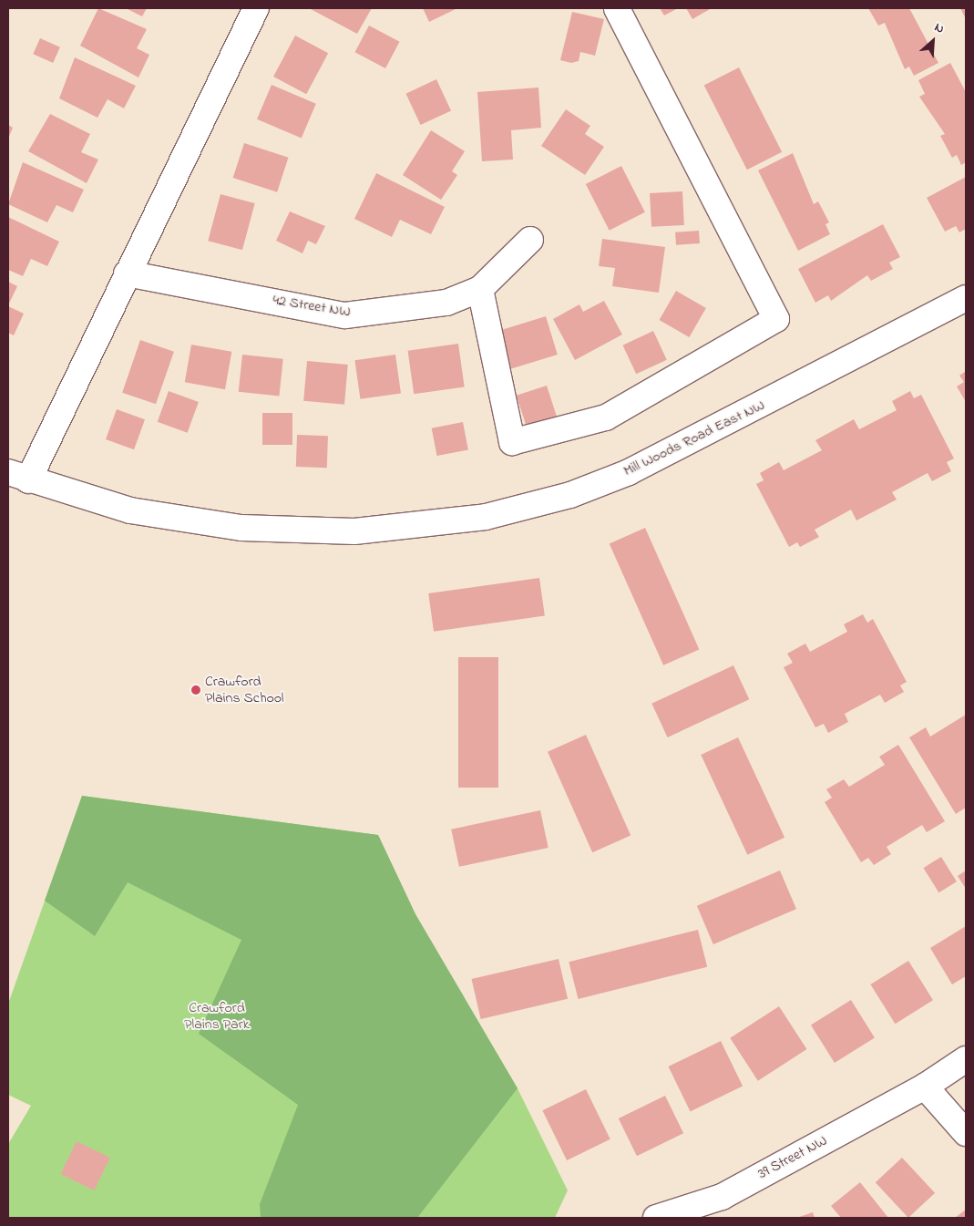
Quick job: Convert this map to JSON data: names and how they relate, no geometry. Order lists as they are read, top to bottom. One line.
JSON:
{"streets":{"street":["42 Street NW","Mill Woods Road East NW","39 Street NW"]},"parks":["Crawford Plains Park"],"places":["Crawford Plains School"],"north":"top right"}
